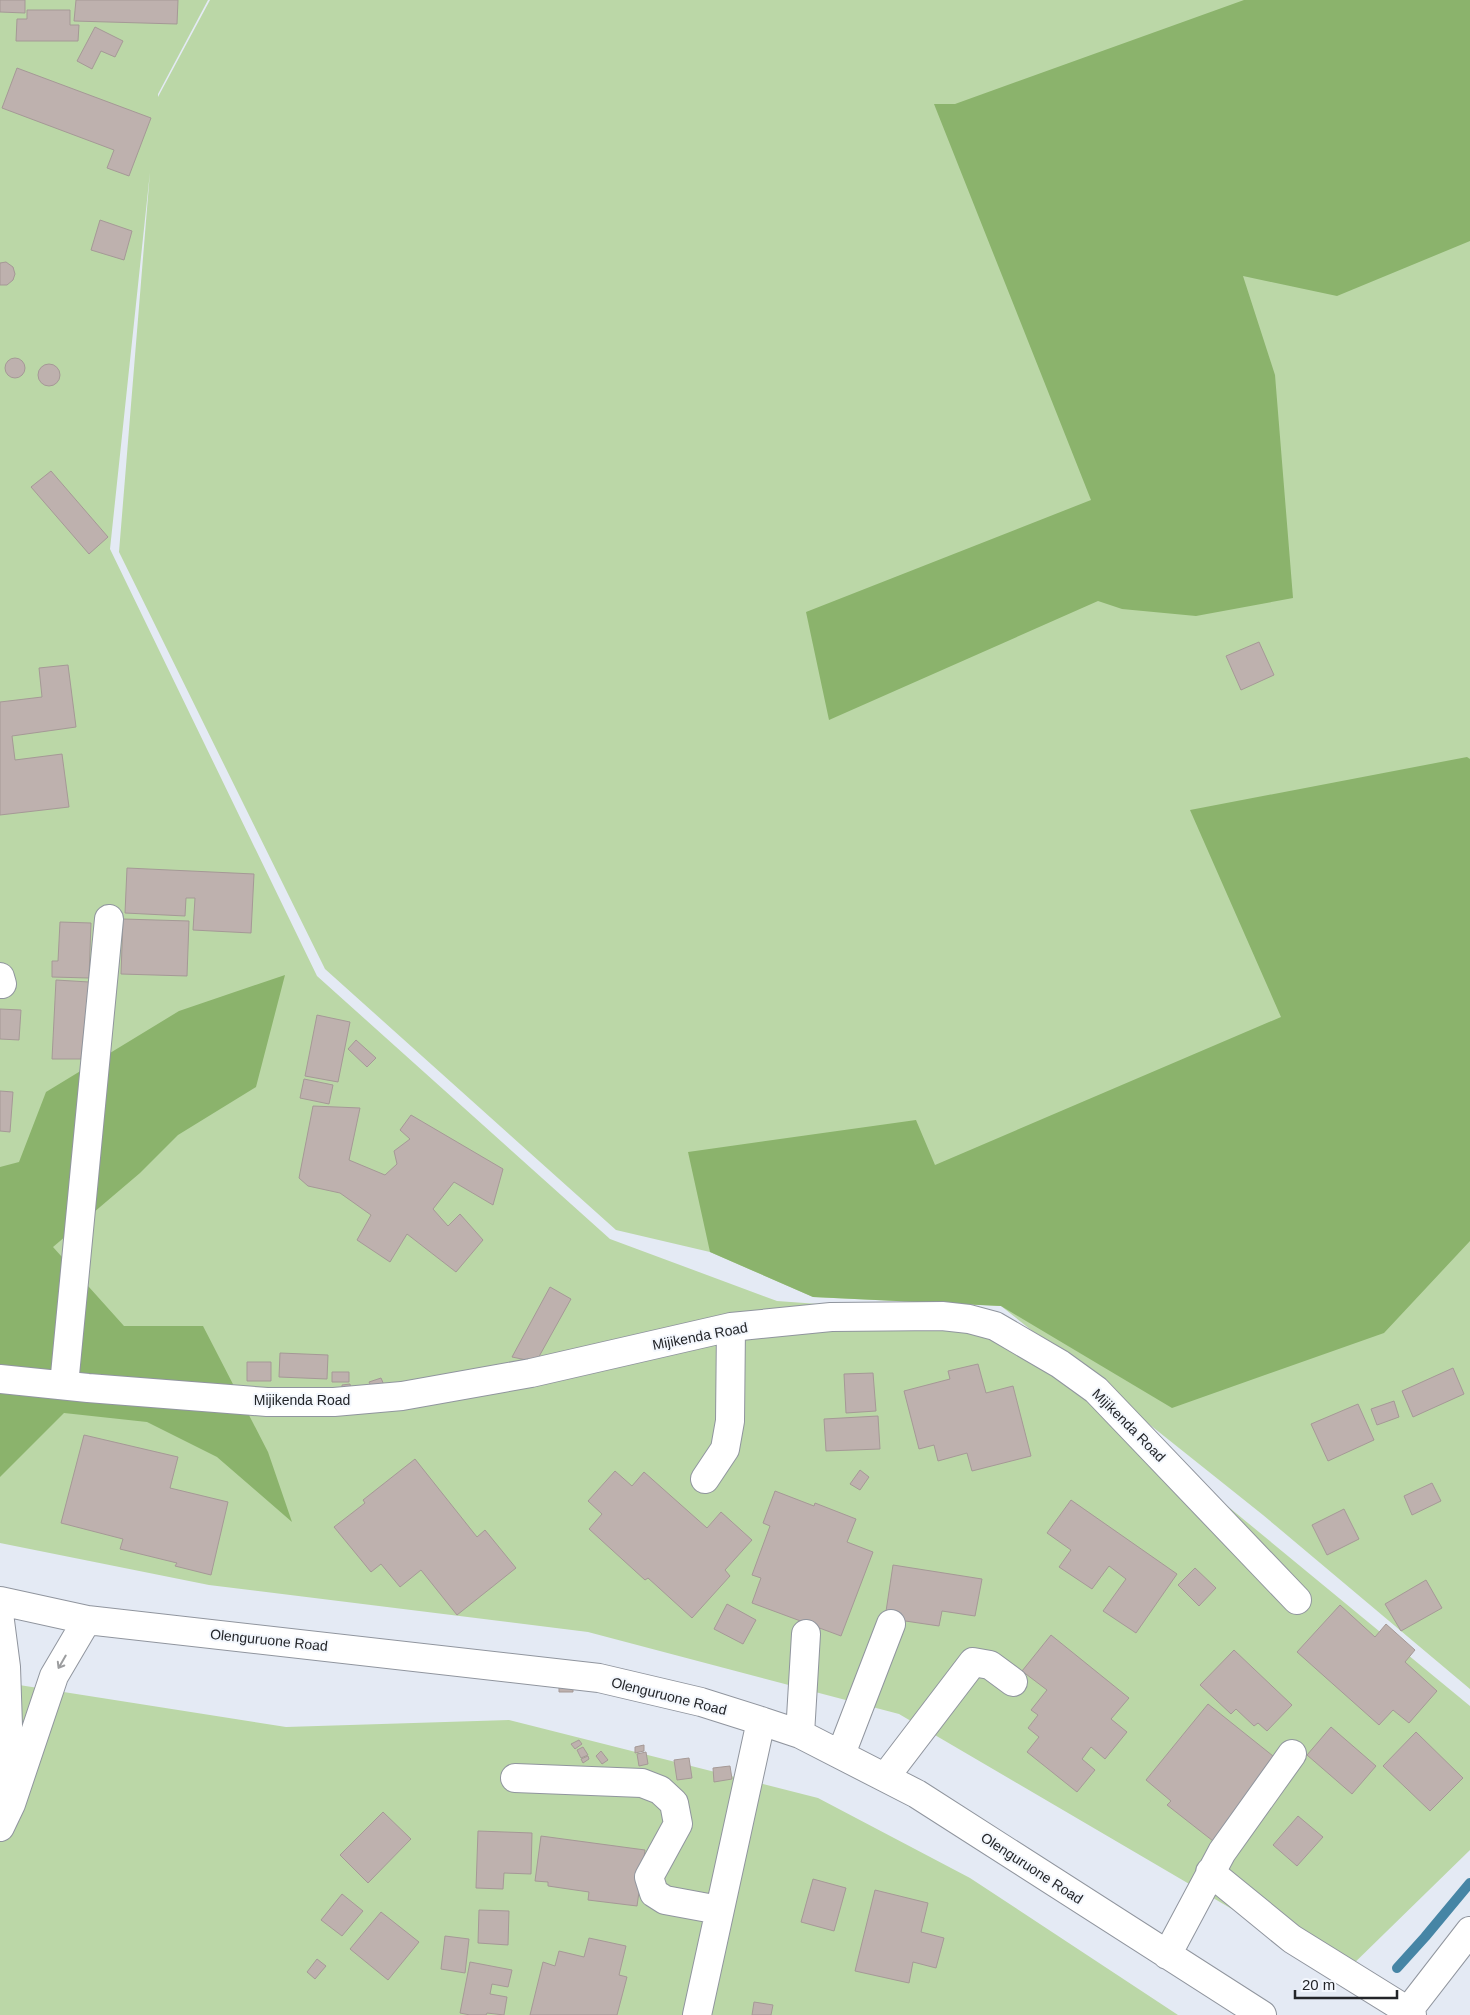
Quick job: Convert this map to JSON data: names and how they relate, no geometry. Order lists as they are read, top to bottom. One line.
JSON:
{"streets":{"street":["Mijikenda Road","Olenguruone Road"]},"scale_bar":"20 m"}
